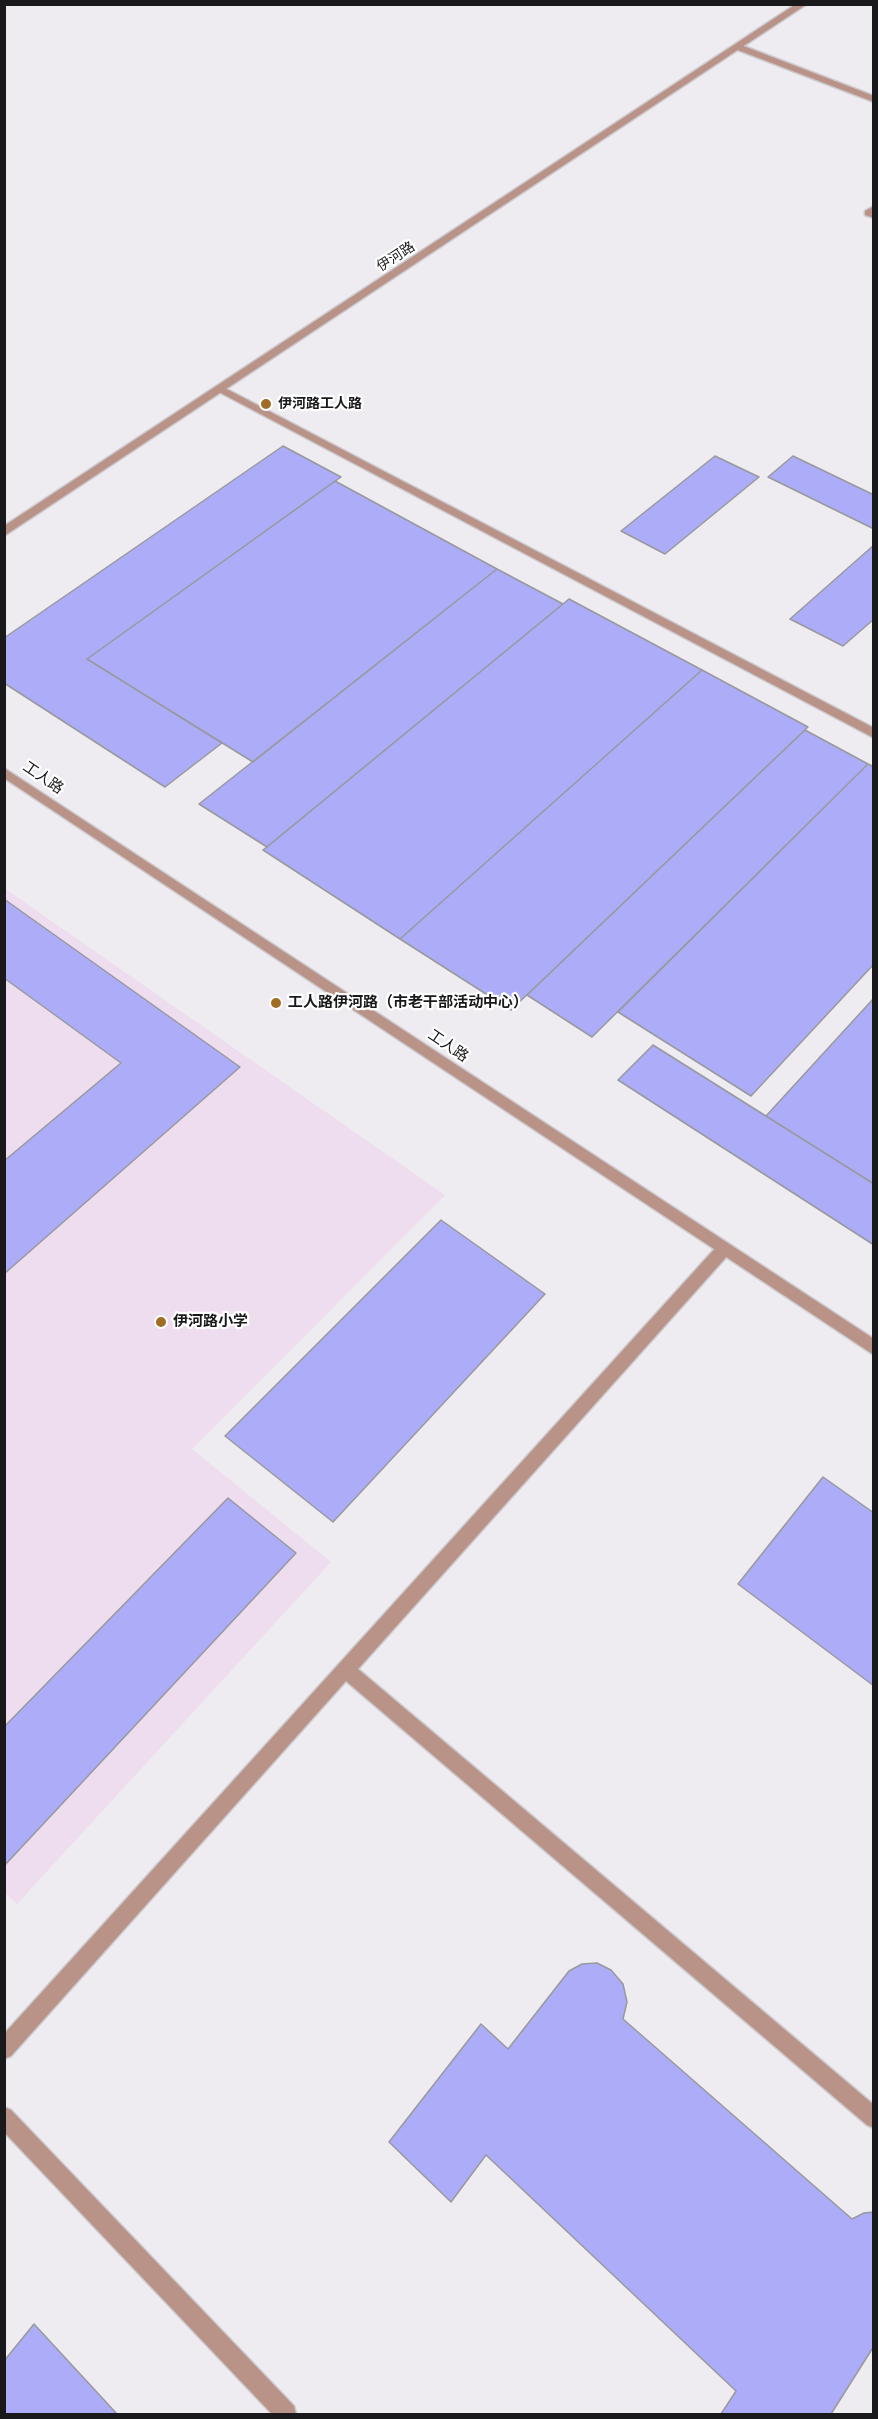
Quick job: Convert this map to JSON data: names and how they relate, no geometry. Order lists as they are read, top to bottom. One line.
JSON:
{"streets":{"street":["伊河路","工人路"]},"places":["伊河路工人路","工人路伊河路（市老干部活动中心）","伊河路小学"]}
